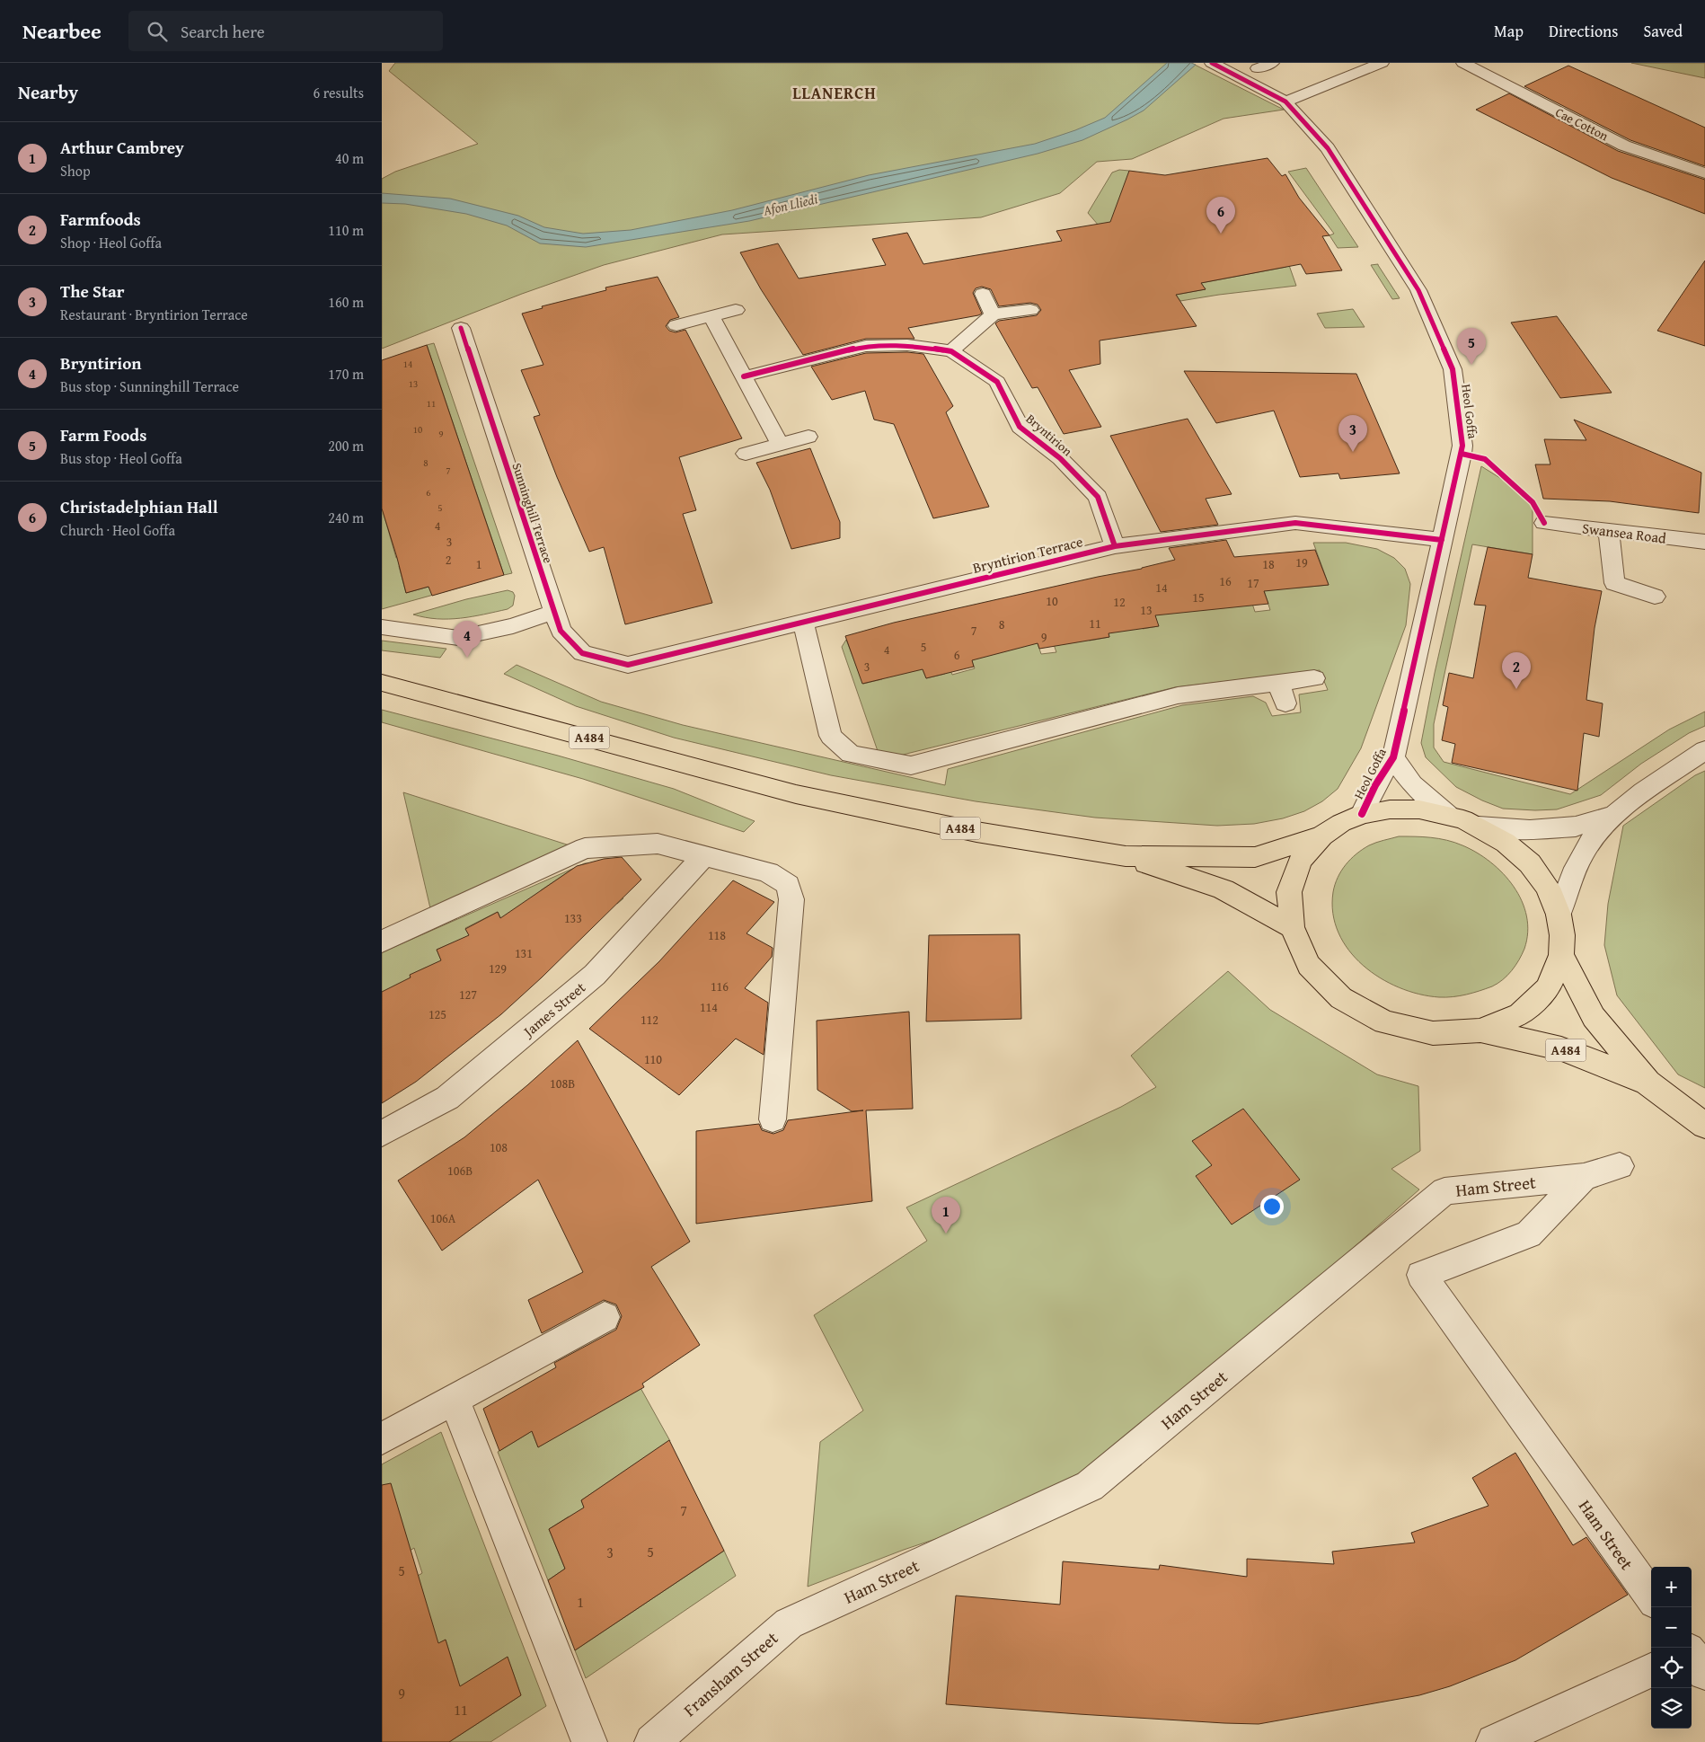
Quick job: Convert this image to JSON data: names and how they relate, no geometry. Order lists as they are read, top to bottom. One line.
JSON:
{"streets":{"main road":["A484"],"street":["Cae Cotton","Heol Goffa","Bryntirion","Sunninghill Terrace","Swansea Road","Bryntirion Terrace","James Street","Ham Street","Fransham Street"]},"crossings":[["Heol Goffa","Bryntirion Terrace"],["Bryntirion","Bryntirion Terrace"],["Sunninghill Terrace","Bryntirion Terrace"],["Ham Street","Fransham Street"]],"districts":["LLANERCH"],"water":["Afon Lliedi"],"house_numbers":["14","13","11","10","9","8","7","6","5","4","3","2","19","1","18","16","17","14","15","10","12","13","11","8","7","9","5","4","6","3","133","118","131","129","116","127","114","125","112","110","108B","108","106B","106A","7","5","3","5","1","9","11"],"page":{"header":"Nearbee","search":"Search here","nav":["Map","Directions","Saved"],"heading":["Nearby","6 results"],"list":[{"mark":"1","name":"Arthur Cambrey","note":"Shop","value":"40 m"},{"mark":"2","name":"Farmfoods","note":"Shop · Heol Goffa","value":"110 m"},{"mark":"3","name":"The Star","note":"Restaurant · Bryntirion Terrace","value":"160 m"},{"mark":"4","name":"Bryntirion","note":"Bus stop · Sunninghill Terrace","value":"170 m"},{"mark":"5","name":"Farm Foods","note":"Bus stop · Heol Goffa","value":"200 m"},{"mark":"6","name":"Christadelphian Hall","note":"Church · Heol Goffa","value":"240 m"}],"pins":["6","5","3","4","2","1"],"map_buttons":["+","−"]}}
